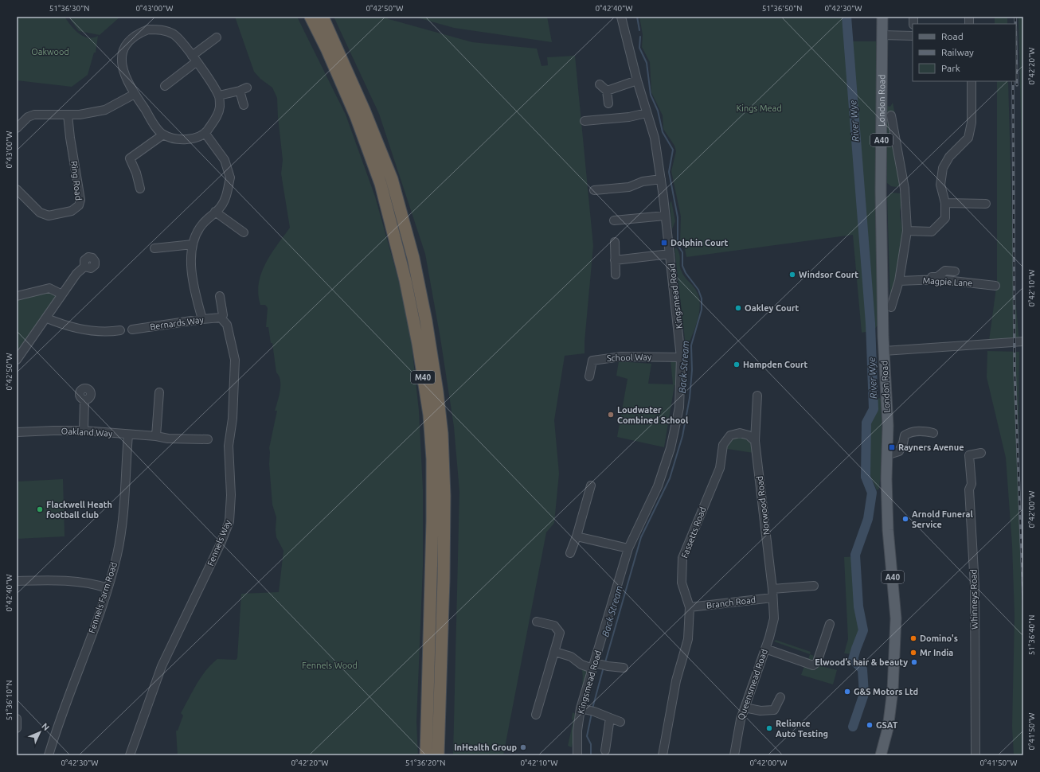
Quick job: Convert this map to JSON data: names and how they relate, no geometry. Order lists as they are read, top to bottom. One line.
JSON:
{"streets":{"highway":["M40"],"main road":["London Road","A40"],"street":["Ring Road","Magpie Lane","Kingsmead Road","Bernards Way","School Way","Oakland Way","Norwood Road","Fassetts Road","Fennels Way","Fennels Farm Road","Whinneys Road","Branch Road","Queensmead Road"]},"crossings":[["London Road","Magpie Lane"],["Kingsmead Road","School Way"],["Bernards Way","Fennels Way"],["Oakland Way","Fennels Farm Road"],["Norwood Road","Fassetts Road"],["Norwood Road","Branch Road"],["Norwood Road","Queensmead Road"],["Fassetts Road","Branch Road"]],"water":["River Wye","Back Stream"],"parks":["Oakwood","Kings Mead","Fennels Wood"],"places":{"transit":["Dolphin Court","Rayners Avenue"],"other":["Windsor Court","Oakley Court","Hampden Court","Loudwater Combined School","Flackwell Heath football club","Arnold Funeral Service","Domino's","Mr India","Elwood’s hair & beauty","G&S Motors Ltd","GSAT","Reliance Auto Testing","InHealth Group"]},"legend":["Road","Railway","Park"],"north":"top right","coordinates":["51°36'30\"N","0°43'00\"W","0°42'50\"W","0°42'40\"W","51°36'50\"N","0°42'30\"W","0°42'20\"W","0°42'10\"W","0°42'00\"W","51°36'40\"N","51°36'10\"N","0°41'50\"W","51°36'20\"N"]}
